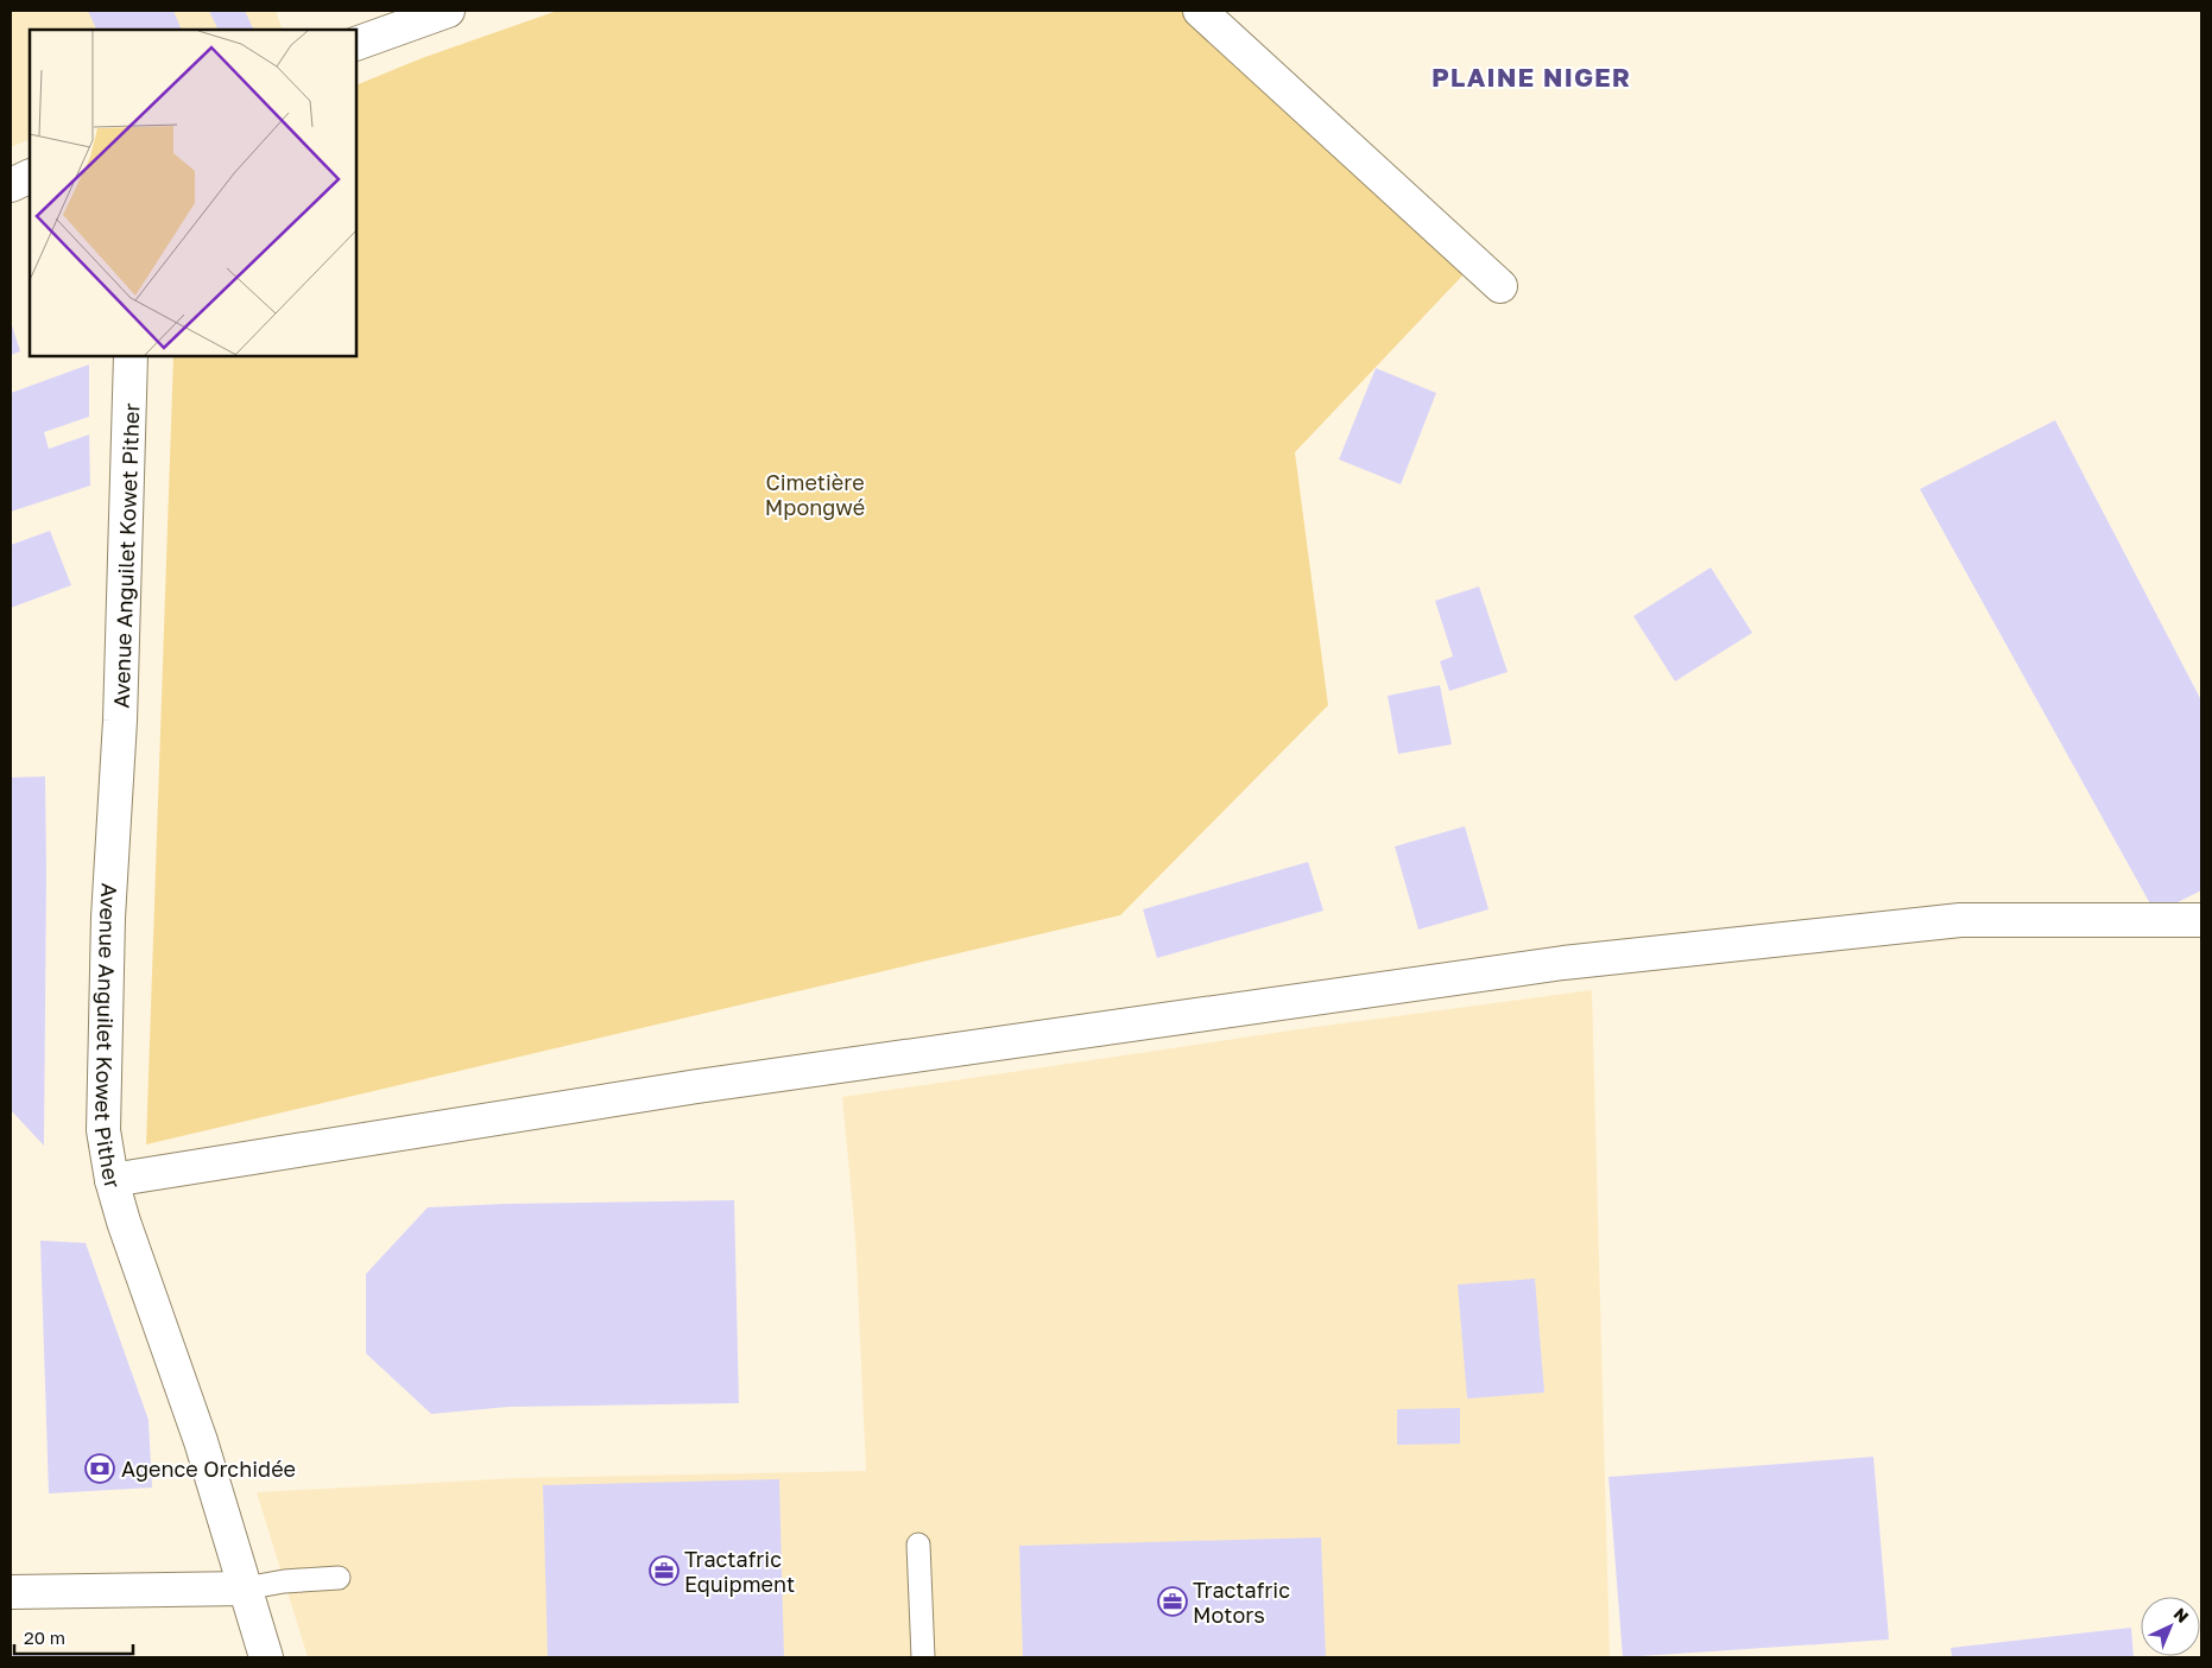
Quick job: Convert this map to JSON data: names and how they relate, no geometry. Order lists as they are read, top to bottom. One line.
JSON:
{"streets":{"street":["Avenue Anguilet Kowet Pither"]},"districts":["PLAINE NIGER"],"parks":["Cimetière Mpongwé"],"places":{"bank":["Agence Orchidée"],"office":["Tractafric Equipment","Tractafric Motors"]},"scale_bar":"20 m","north":"top right"}
